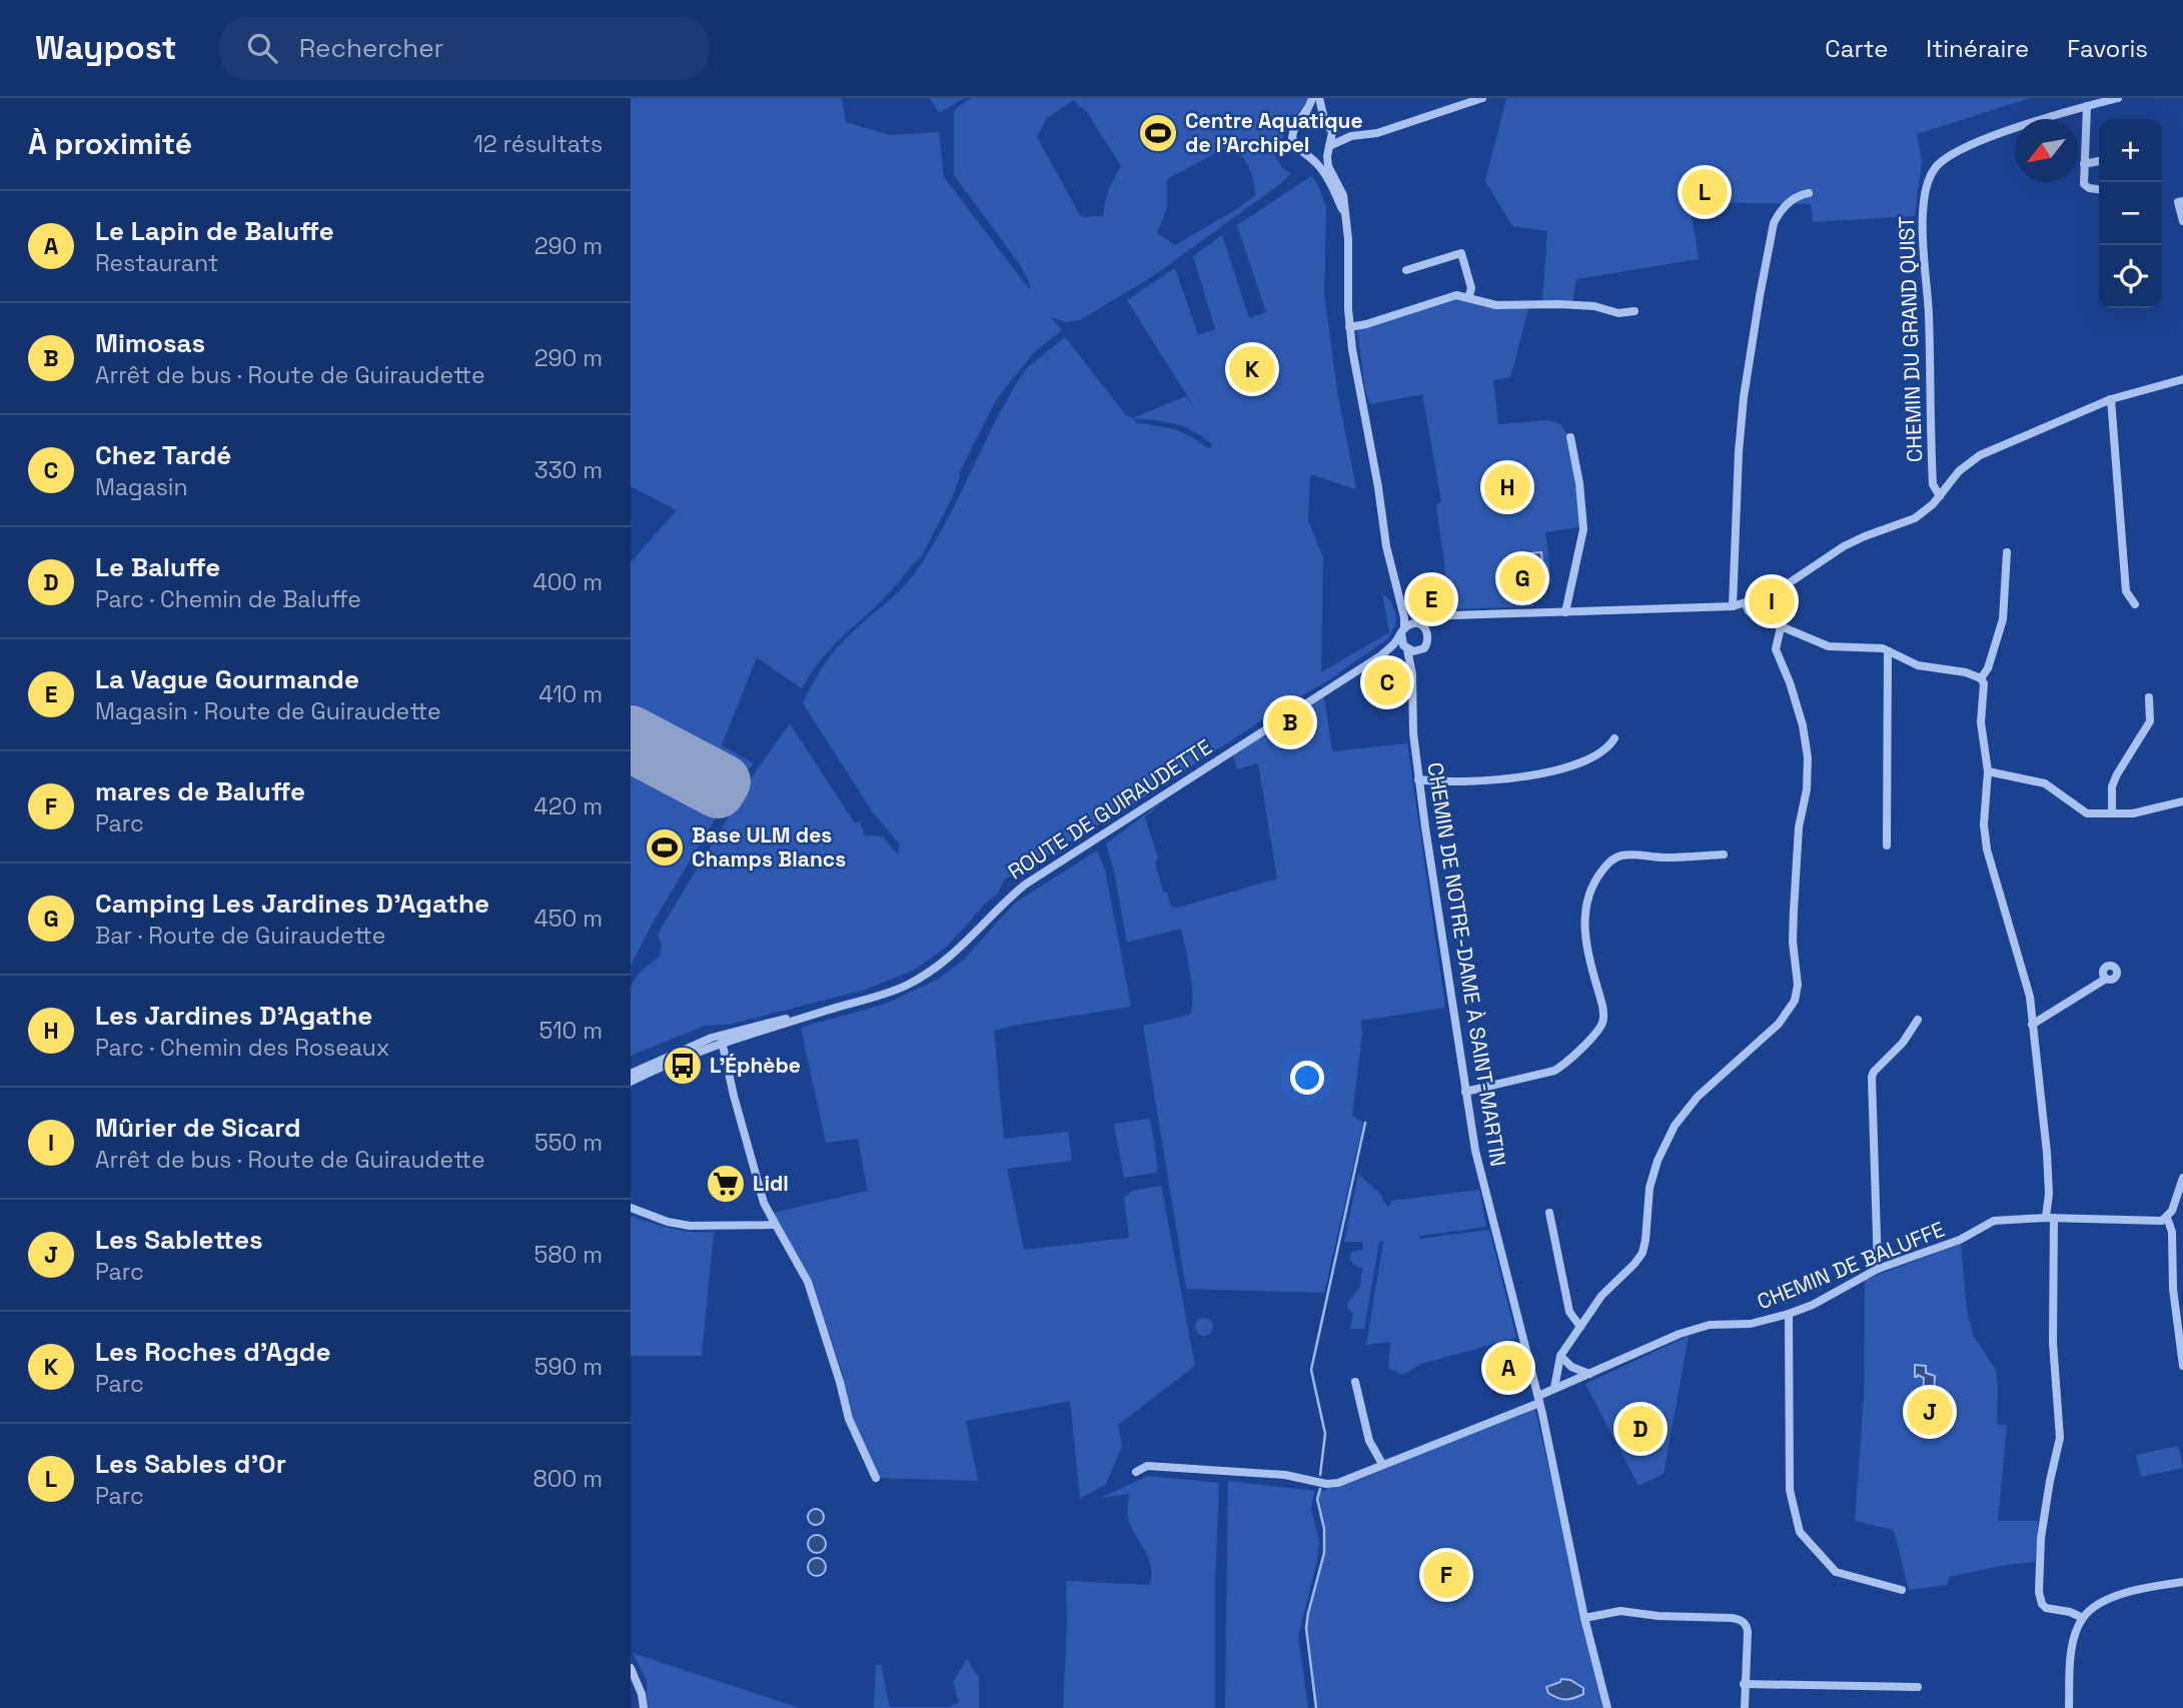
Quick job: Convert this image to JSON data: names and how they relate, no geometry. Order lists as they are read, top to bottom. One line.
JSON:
{"streets":{"street":["CHEMIN DU GRAND QUIST","ROUTE DE GUIRAUDETTE","CHEMIN DE NOTRE-DAME À SAINT-MARTIN","CHEMIN DE BALUFFE"]},"crossings":[["ROUTE DE GUIRAUDETTE","CHEMIN DE NOTRE-DAME À SAINT-MARTIN"],["CHEMIN DE NOTRE-DAME À SAINT-MARTIN","CHEMIN DE BALUFFE"]],"places":{"sports":["Centre Aquatique de l'Archipel","Base ULM des Champs Blancs"],"bus stop":["L'Éphèbe"],"supermarket":["Lidl"]},"north":"bottom left","page":{"header":"Waypost","search":"Rechercher","nav":["Carte","Itinéraire","Favoris"],"heading":["À proximité","12 résultats"],"map_buttons":["+","−"],"pins":["L","K","H","G","E","I","C","B","A","J","D","F"],"list":[{"mark":"A","name":"Le Lapin de Baluffe","note":"Restaurant","value":"290 m"},{"mark":"B","name":"Mimosas","note":"Arrêt de bus · Route de Guiraudette","value":"290 m"},{"mark":"C","name":"Chez Tardé","note":"Magasin","value":"330 m"},{"mark":"D","name":"Le Baluffe","note":"Parc · Chemin de Baluffe","value":"400 m"},{"mark":"E","name":"La Vague Gourmande","note":"Magasin · Route de Guiraudette","value":"410 m"},{"mark":"F","name":"mares de Baluffe","note":"Parc","value":"420 m"},{"mark":"G","name":"Camping Les Jardines D’Agathe","note":"Bar · Route de Guiraudette","value":"450 m"},{"mark":"H","name":"Les Jardines D’Agathe","note":"Parc · Chemin des Roseaux","value":"510 m"},{"mark":"I","name":"Mûrier de Sicard","note":"Arrêt de bus · Route de Guiraudette","value":"550 m"},{"mark":"J","name":"Les Sablettes","note":"Parc","value":"580 m"},{"mark":"K","name":"Les Roches d’Agde","note":"Parc","value":"590 m"},{"mark":"L","name":"Les Sables d’Or","note":"Parc","value":"800 m"}]}}
